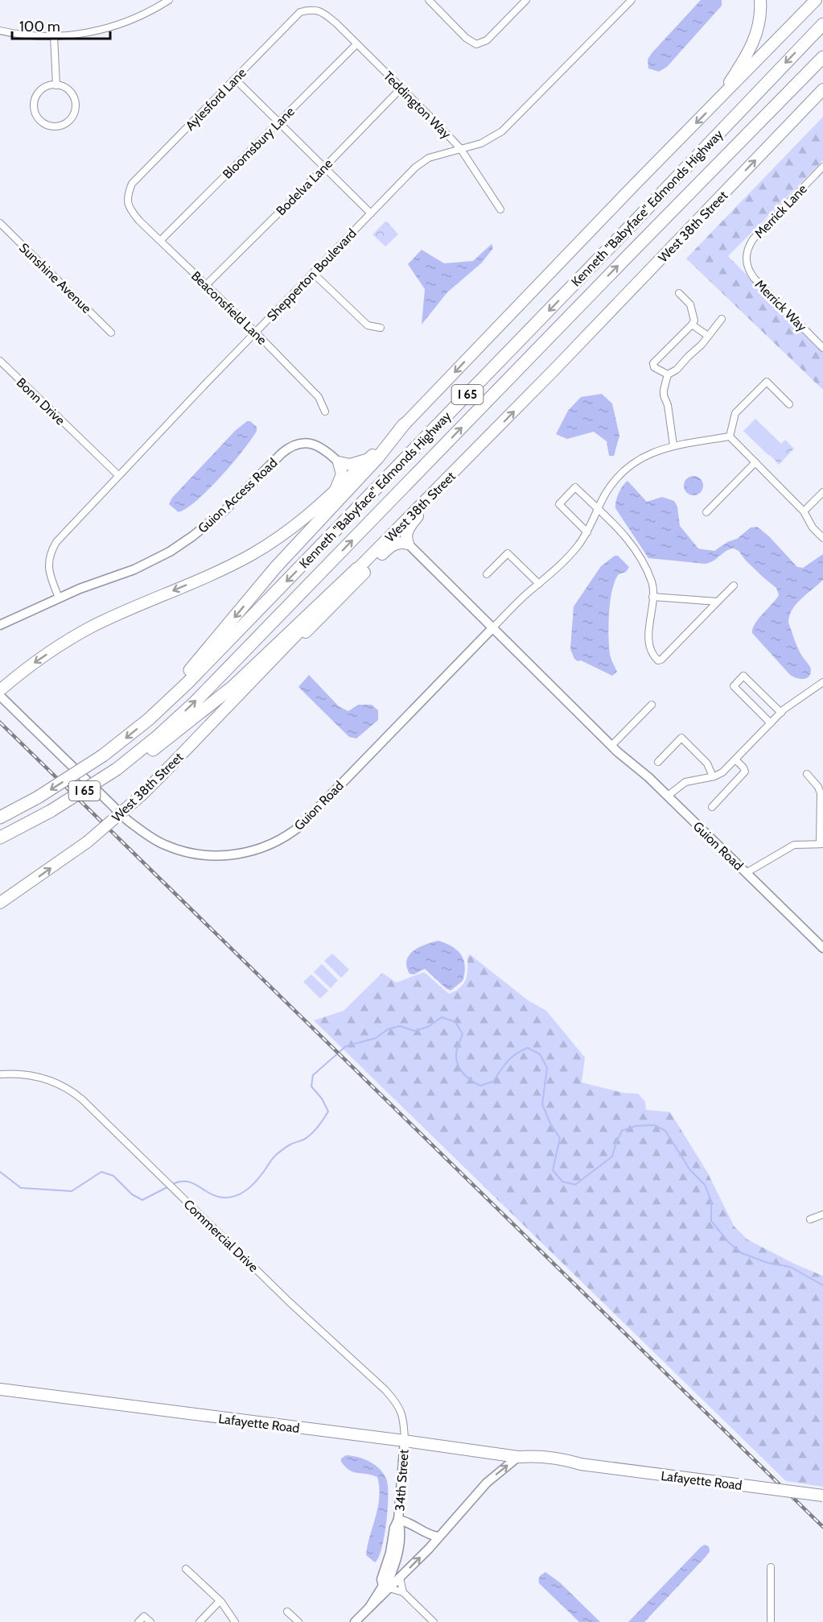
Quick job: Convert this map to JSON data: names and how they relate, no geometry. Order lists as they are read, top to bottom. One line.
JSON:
{"streets":{"highway":["Kenneth \"Babyface\" Edmonds Highway","I 65"],"main road":["West 38th Street","Lafayette Road"],"street":["Aylesford Lane","Teddington Way","Bloomsbury Lane","Bodelva Lane","Merrick Lane","Shepperton Boulevard","Sunshine Avenue","Merrick Way","Beaconsfield Lane","Bonn Drive","Guion Access Road","Guion Road","Commercial Drive","34th Street"]},"crossings":[["Aylesford Lane","Teddington Way"],["Aylesford Lane","Beaconsfield Lane"],["Teddington Way","Bloomsbury Lane"],["Teddington Way","Bodelva Lane"],["Teddington Way","Shepperton Boulevard"],["Bloomsbury Lane","Beaconsfield Lane"],["Bodelva Lane","Beaconsfield Lane"],["Merrick Lane","Merrick Way"],["Shepperton Boulevard","Beaconsfield Lane"],["Shepperton Boulevard","Bonn Drive"],["Shepperton Boulevard","Guion Access Road"],["Commercial Drive","Lafayette Road"],["Commercial Drive","34th Street"],["Lafayette Road","34th Street"]],"scale_bar":"100 m"}
